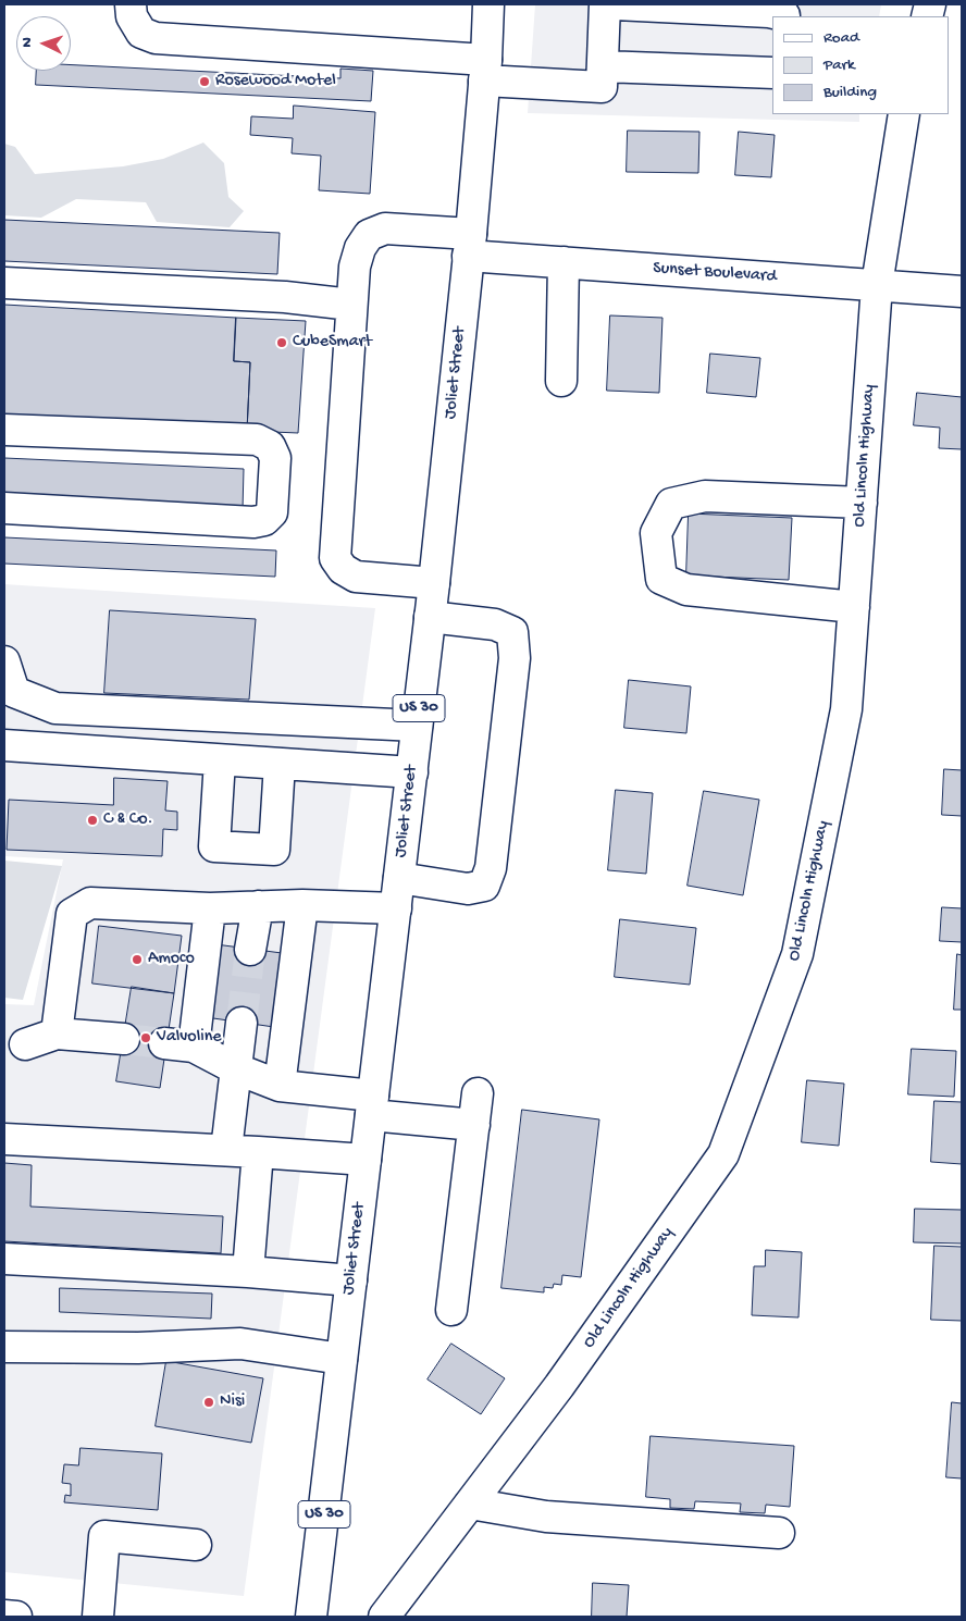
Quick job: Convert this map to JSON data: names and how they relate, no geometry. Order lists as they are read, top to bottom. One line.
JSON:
{"streets":{"street":["Sunset Boulevard","Joliet Street","Old Lincoln Highway","US 30"]},"crossings":[["Sunset Boulevard","Joliet Street"],["Sunset Boulevard","Old Lincoln Highway"]],"places":["Rosewood Motel","CubeSmart","C & Co.","Amoco","Valvoline","Nisi"],"legend":["Road","Park","Building"],"north":"left"}
